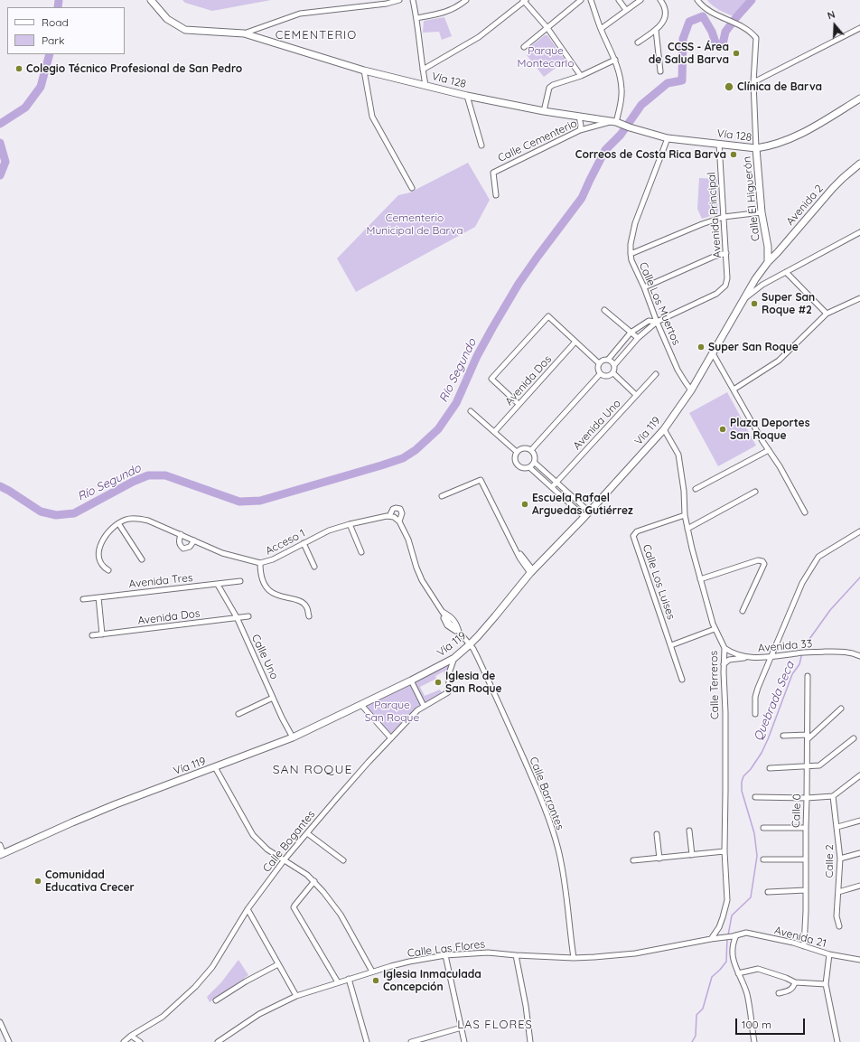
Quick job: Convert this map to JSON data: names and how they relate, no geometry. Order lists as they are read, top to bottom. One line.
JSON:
{"streets":{"main road":["Vía 128","Calle El Higuerón","Avenida 2","Vía 119"],"street":["Calle Cementerio","Avenida Principal","Calle Los Muertos","Avenida Dos","Avenida Uno","Acceso 1","Avenida Tres","Calle Los Luises","Avenida 33","Calle Uno","Calle Terreros","Calle Barrantes","Calle 0","Calle Bogantes","Calle 2","Avenida 21","Calle Las Flores"]},"crossings":[["Vía 128","Calle Cementerio"],["Vía 128","Calle El Higuerón"],["Vía 128","Avenida Principal"],["Vía 128","Calle Los Muertos"],["Calle El Higuerón","Avenida 2"],["Calle El Higuerón","Vía 119"],["Avenida 2","Vía 119"],["Avenida Principal","Calle Los Muertos"],["Calle Los Muertos","Vía 119"],["Avenida Dos","Calle Uno"],["Vía 119","Calle Uno"],["Vía 119","Calle Terreros"],["Vía 119","Calle Barrantes"],["Vía 119","Calle Bogantes"],["Avenida Tres","Calle Uno"],["Calle Los Luises","Calle Terreros"],["Avenida 33","Calle Terreros"],["Calle Terreros","Calle Las Flores"],["Calle Barrantes","Calle Las Flores"],["Calle 0","Avenida 21"],["Avenida 21","Calle Las Flores"]],"districts":["CEMENTERIO","SAN ROQUE","LAS FLORES"],"water":["Río Segundo","Quebrada Seca"],"parks":["Parque Montecarlo","Cementerio Municipal de Barva","Parque San Roque"],"places":["CCSS - Área de Salud Barva","Colegio Técnico Profesional de San Pedro","Clínica de Barva","Correos de Costa Rica Barva","Super San Roque #2","Super San Roque","Plaza Deportes San Roque","Escuela Rafael Arguedas Gutiérrez","Iglesia de San Roque","Comunidad Educativa Crecer","Iglesia Inmaculada Concepción"],"legend":["Road","Park"],"scale_bar":"100 m","north":"top"}
